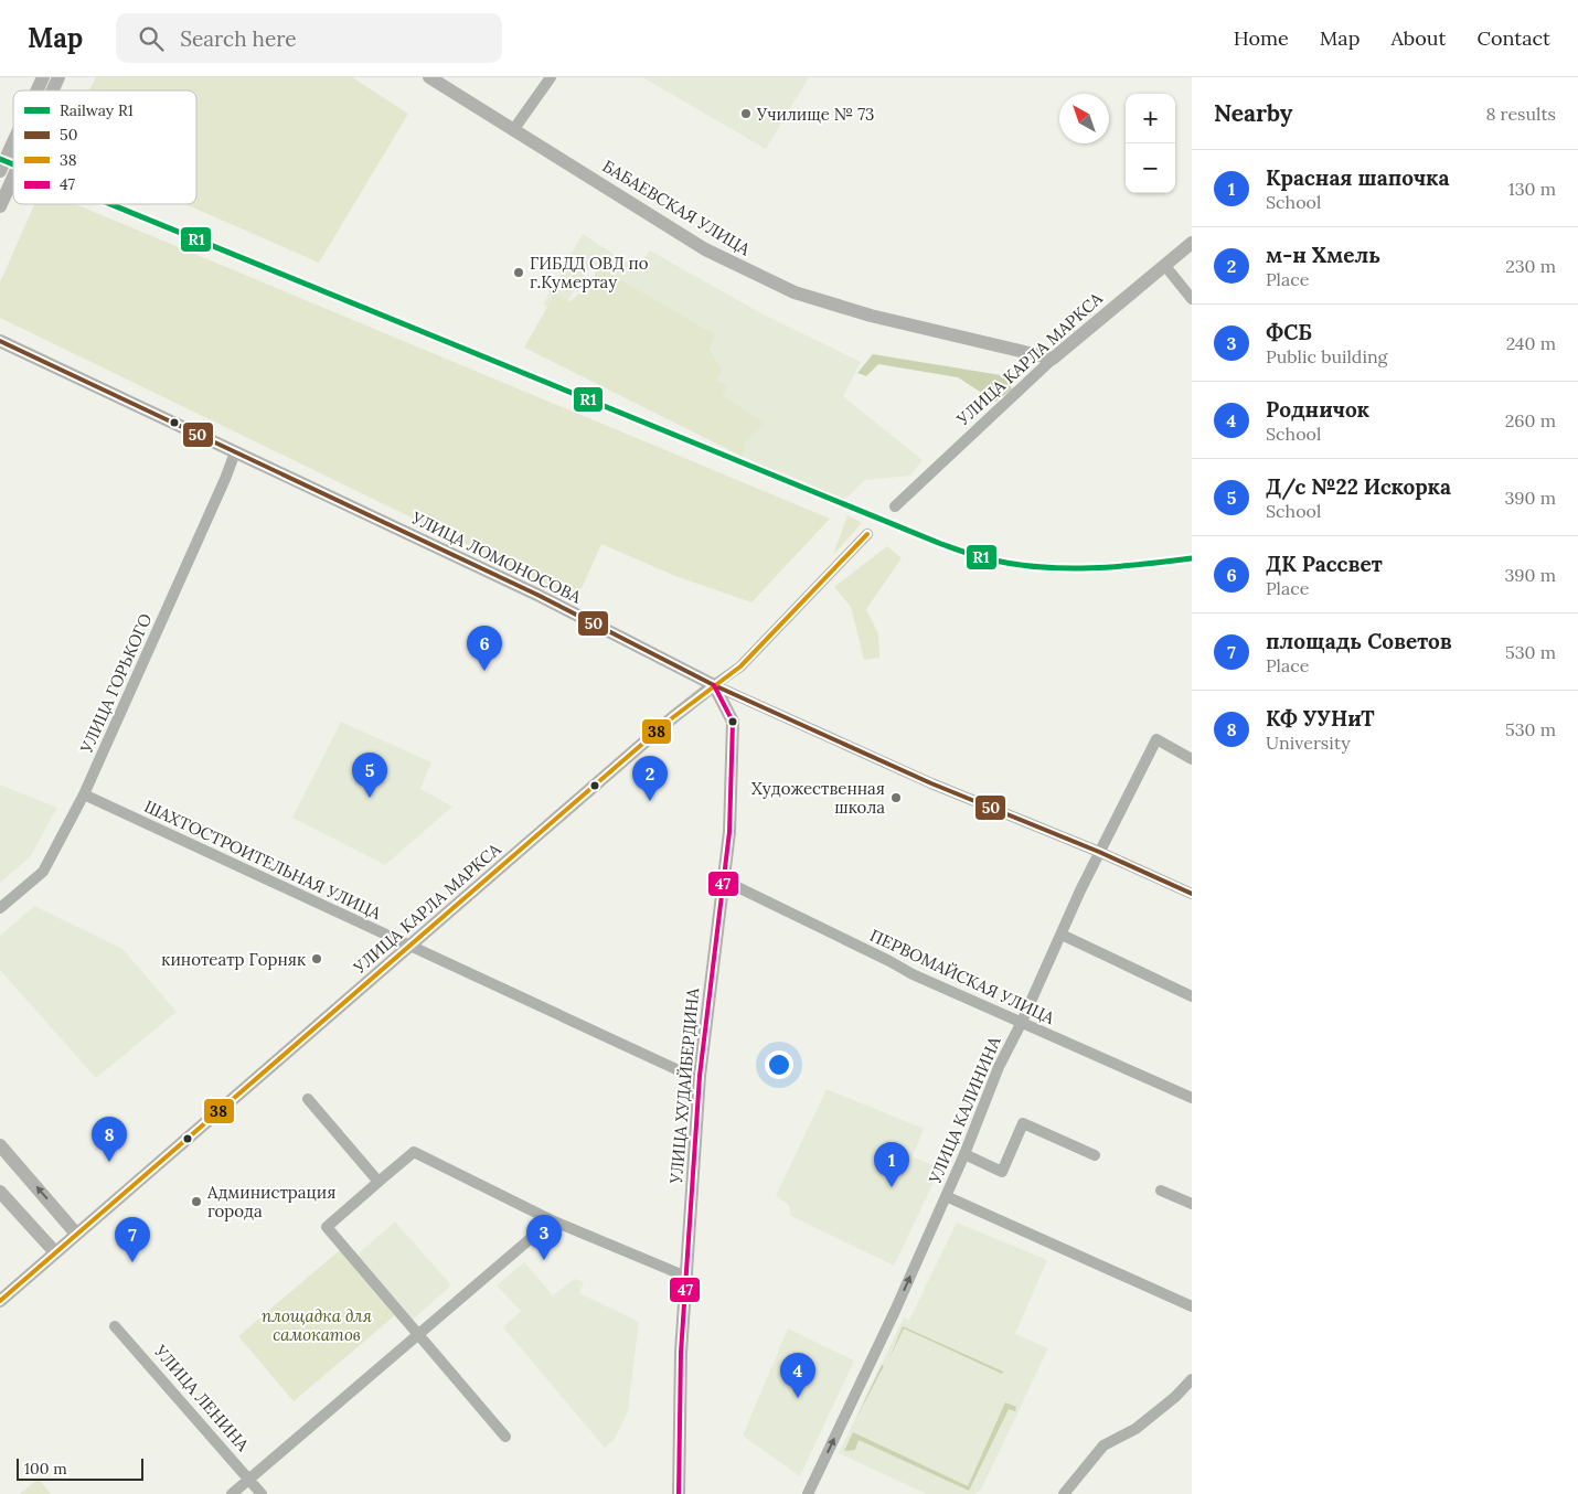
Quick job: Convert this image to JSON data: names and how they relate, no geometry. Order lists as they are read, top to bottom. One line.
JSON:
{"streets":{"main road":["БАБАЕВСКАЯ УЛИЦА","УЛИЦА КАРЛА МАРКСА","УЛИЦА ЛОМОНОСОВА","УЛИЦА ХУДАЙБЕРДИНА"],"street":["УЛИЦА ГОРЬКОГО","ШАХТОСТРОИТЕЛЬНАЯ УЛИЦА","ПЕРВОМАЙСКАЯ УЛИЦА","УЛИЦА КАЛИНИНА","УЛИЦА ЛЕНИНА"]},"crossings":[["БАБАЕВСКАЯ УЛИЦА","УЛИЦА КАРЛА МАРКСА"],["УЛИЦА КАРЛА МАРКСА","УЛИЦА ЛОМОНОСОВА"],["УЛИЦА КАРЛА МАРКСА","ШАХТОСТРОИТЕЛЬНАЯ УЛИЦА"],["УЛИЦА КАРЛА МАРКСА","УЛИЦА ХУДАЙБЕРДИНА"],["УЛИЦА ЛОМОНОСОВА","УЛИЦА ГОРЬКОГО"],["УЛИЦА ЛОМОНОСОВА","УЛИЦА ХУДАЙБЕРДИНА"],["УЛИЦА ЛОМОНОСОВА","УЛИЦА КАЛИНИНА"],["УЛИЦА ГОРЬКОГО","ШАХТОСТРОИТЕЛЬНАЯ УЛИЦА"],["ШАХТОСТРОИТЕЛЬНАЯ УЛИЦА","УЛИЦА ХУДАЙБЕРДИНА"],["ПЕРВОМАЙСКАЯ УЛИЦА","УЛИЦА ХУДАЙБЕРДИНА"],["ПЕРВОМАЙСКАЯ УЛИЦА","УЛИЦА КАЛИНИНА"]],"one_way":["УЛИЦА КАЛИНИНА"],"parks":["площадка для самокатов"],"places":["Училище № 73","ГИБДД ОВД по г.Кумертау","Художественная школа","кинотеатр Горняк","Администрация города"],"lines":["rail line R1","transit line 50","transit line 38","transit line 47"],"legend":["Railway R1","50","38","47"],"scale_bar":"100 m","north":"top left","page":{"header":"Map","search":"Search here","nav":["Home","Map","About","Contact"],"heading":["Nearby","8 results"],"map_buttons":["+","−"],"list":[{"mark":"1","name":"Красная шапочка","note":"School","value":"130 m"},{"mark":"2","name":"м-н Хмель","note":"Place","value":"230 m"},{"mark":"3","name":"ФСБ","note":"Public building","value":"240 m"},{"mark":"4","name":"Родничок","note":"School","value":"260 m"},{"mark":"5","name":"Д/с №22 Искорка","note":"School","value":"390 m"},{"mark":"6","name":"ДК Рассвет","note":"Place","value":"390 m"},{"mark":"7","name":"площадь Советов","note":"Place","value":"530 m"},{"mark":"8","name":"КФ УУНиТ","note":"University","value":"530 m"}],"pins":["6","5","2","8","1","3","7","4"],"scale":"100 m"}}
